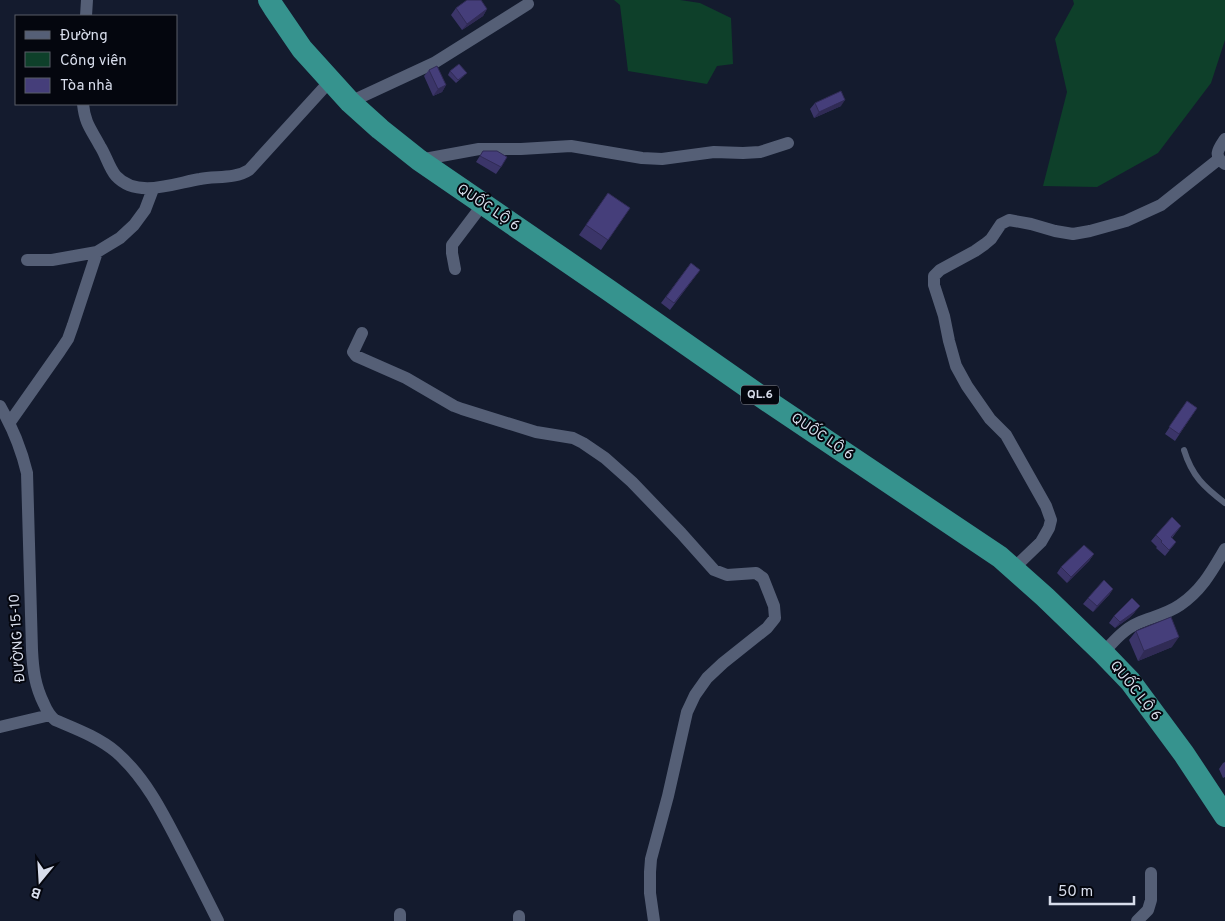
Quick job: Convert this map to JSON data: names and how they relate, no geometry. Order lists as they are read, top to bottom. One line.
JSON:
{"streets":{"highway":["QUỐC LỘ 6","QL.6"],"street":["ĐƯỜNG 15-10"]},"legend":["Đường","Công viên","Tòa nhà"],"scale_bar":"50 m","north":"bottom"}
